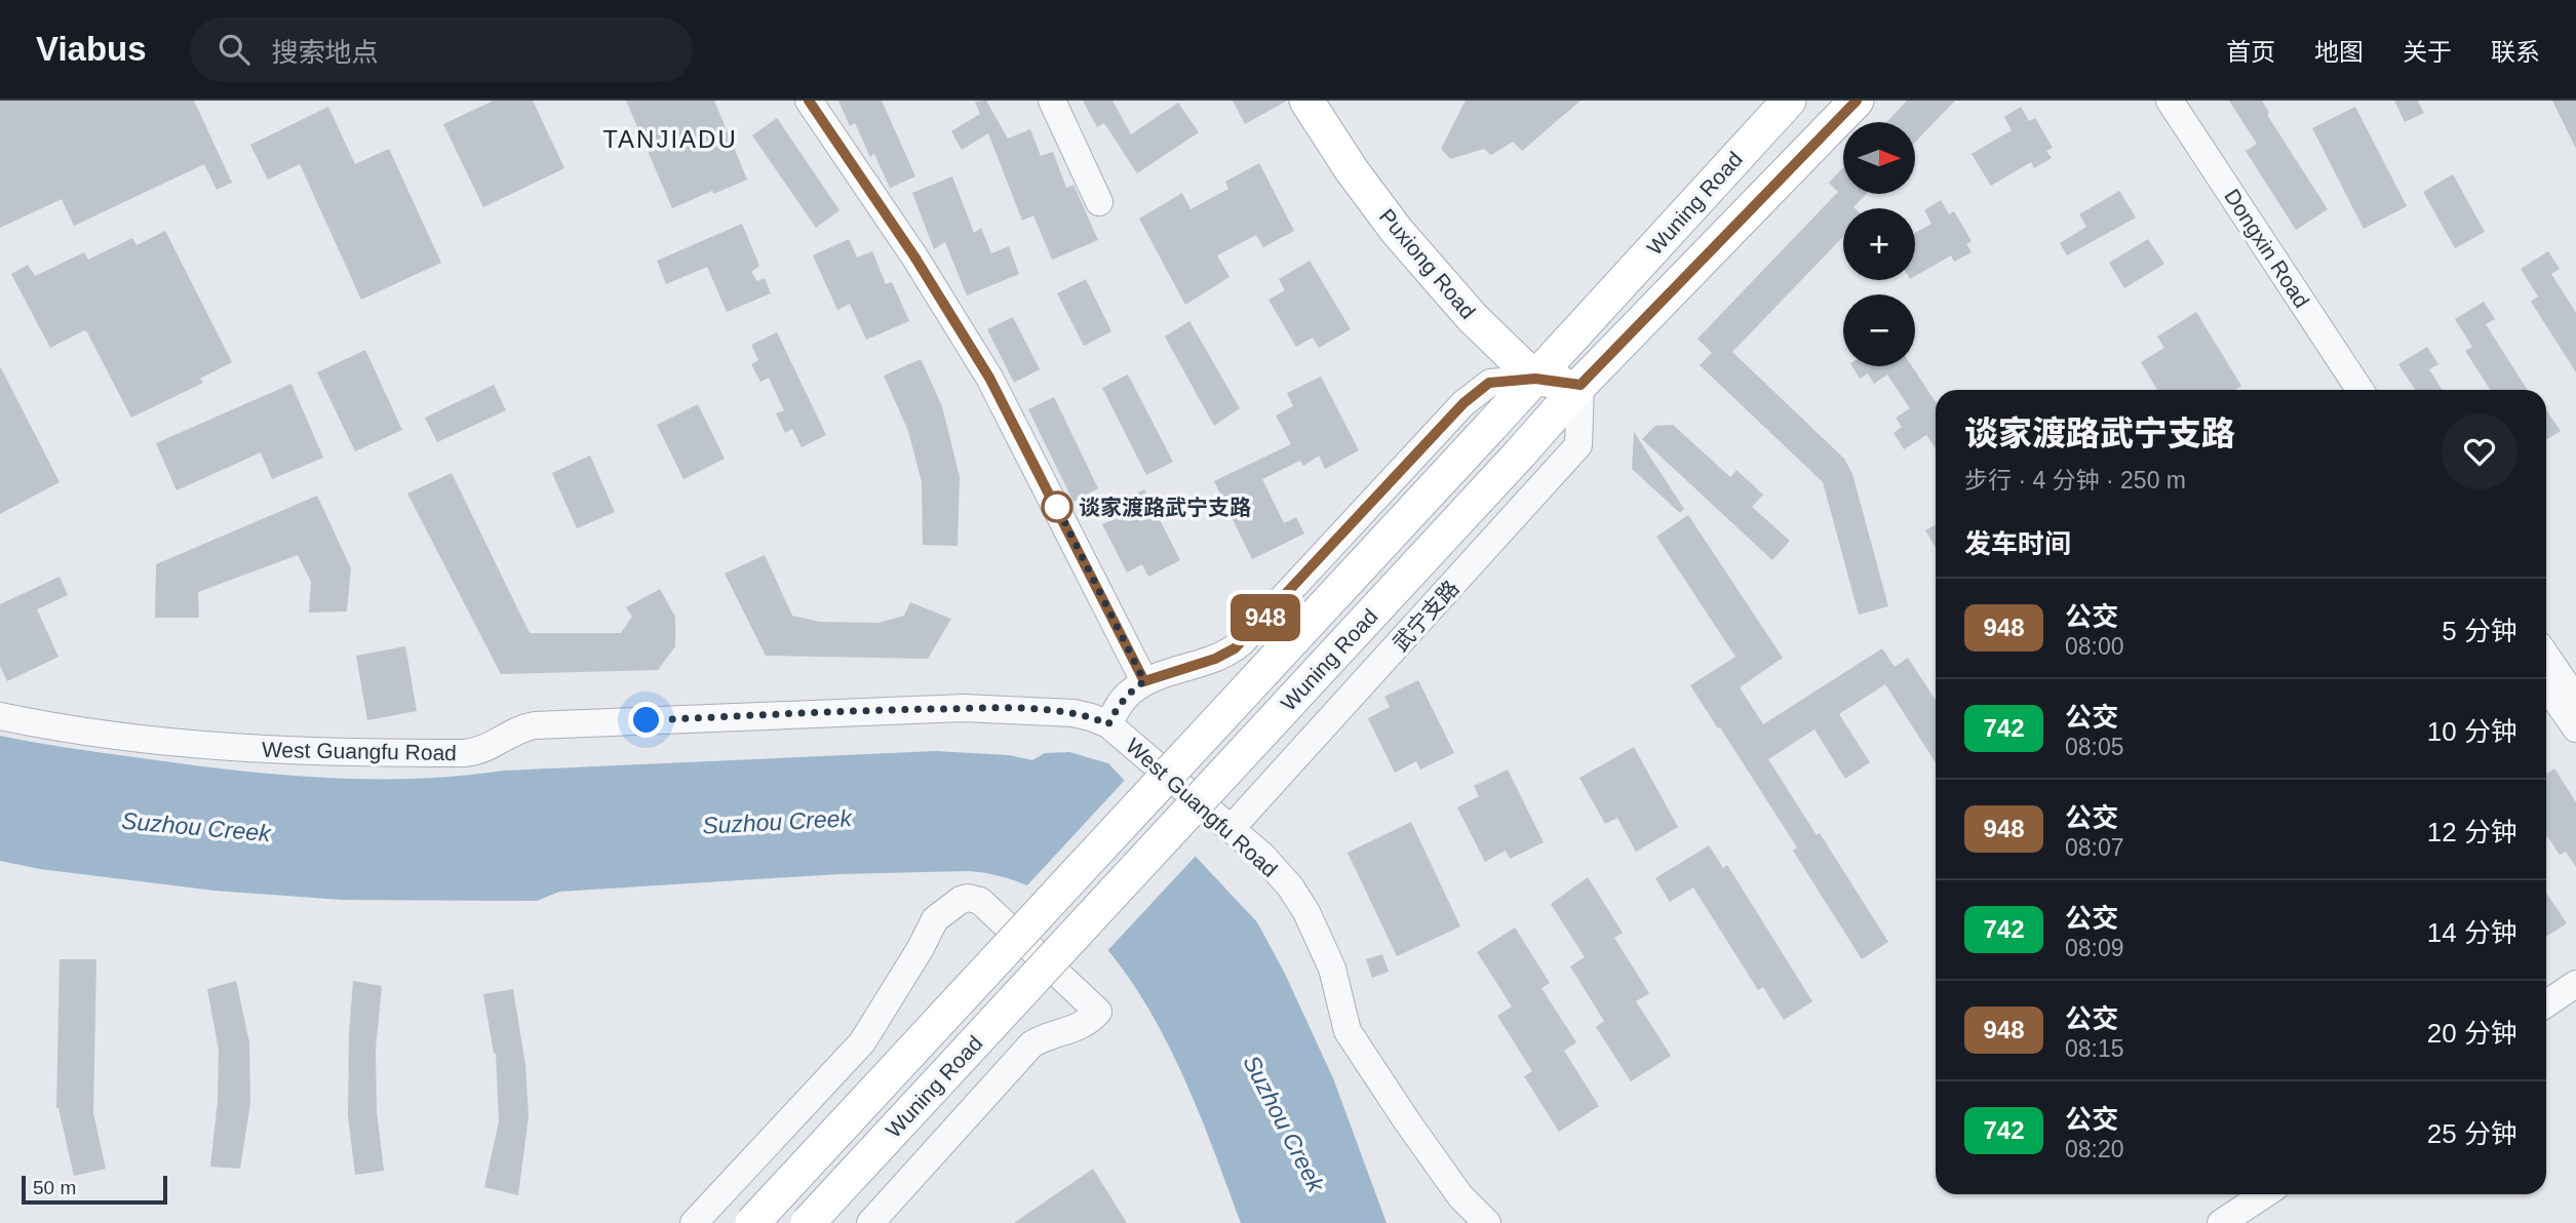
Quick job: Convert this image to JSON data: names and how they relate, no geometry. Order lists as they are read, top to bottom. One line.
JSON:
{"streets":{"main road":["Wuning Road","Puxiong Road"],"street":["Dongxin Road","武宁支路","West Guangfu Road"]},"crossings":[["Wuning Road","Puxiong Road"],["Wuning Road","武宁支路"],["武宁支路","West Guangfu Road"]],"districts":["TANJIADU"],"water":["Suzhou Creek"],"places":["谈家渡路武宁支路"],"lines":["bus line 948"],"scale_bar":"50 m","north":"right","page":{"header":"Viabus","search":"搜索地点","nav":["首页","地图","关于","联系"],"on_map":"948","map_buttons":["+","−"],"heading":[["谈家渡路武宁支路","步行 · 4 分钟 · 250 m"],"发车时间"],"list":[{"mark":"948","name":"公交","note":"08:00","value":"5 分钟"},{"mark":"742","name":"公交","note":"08:05","value":"10 分钟"},{"mark":"948","name":"公交","note":"08:07","value":"12 分钟"},{"mark":"742","name":"公交","note":"08:09","value":"14 分钟"},{"mark":"948","name":"公交","note":"08:15","value":"20 分钟"},{"mark":"742","name":"公交","note":"08:20","value":"25 分钟"}],"scale":"50 m"}}
